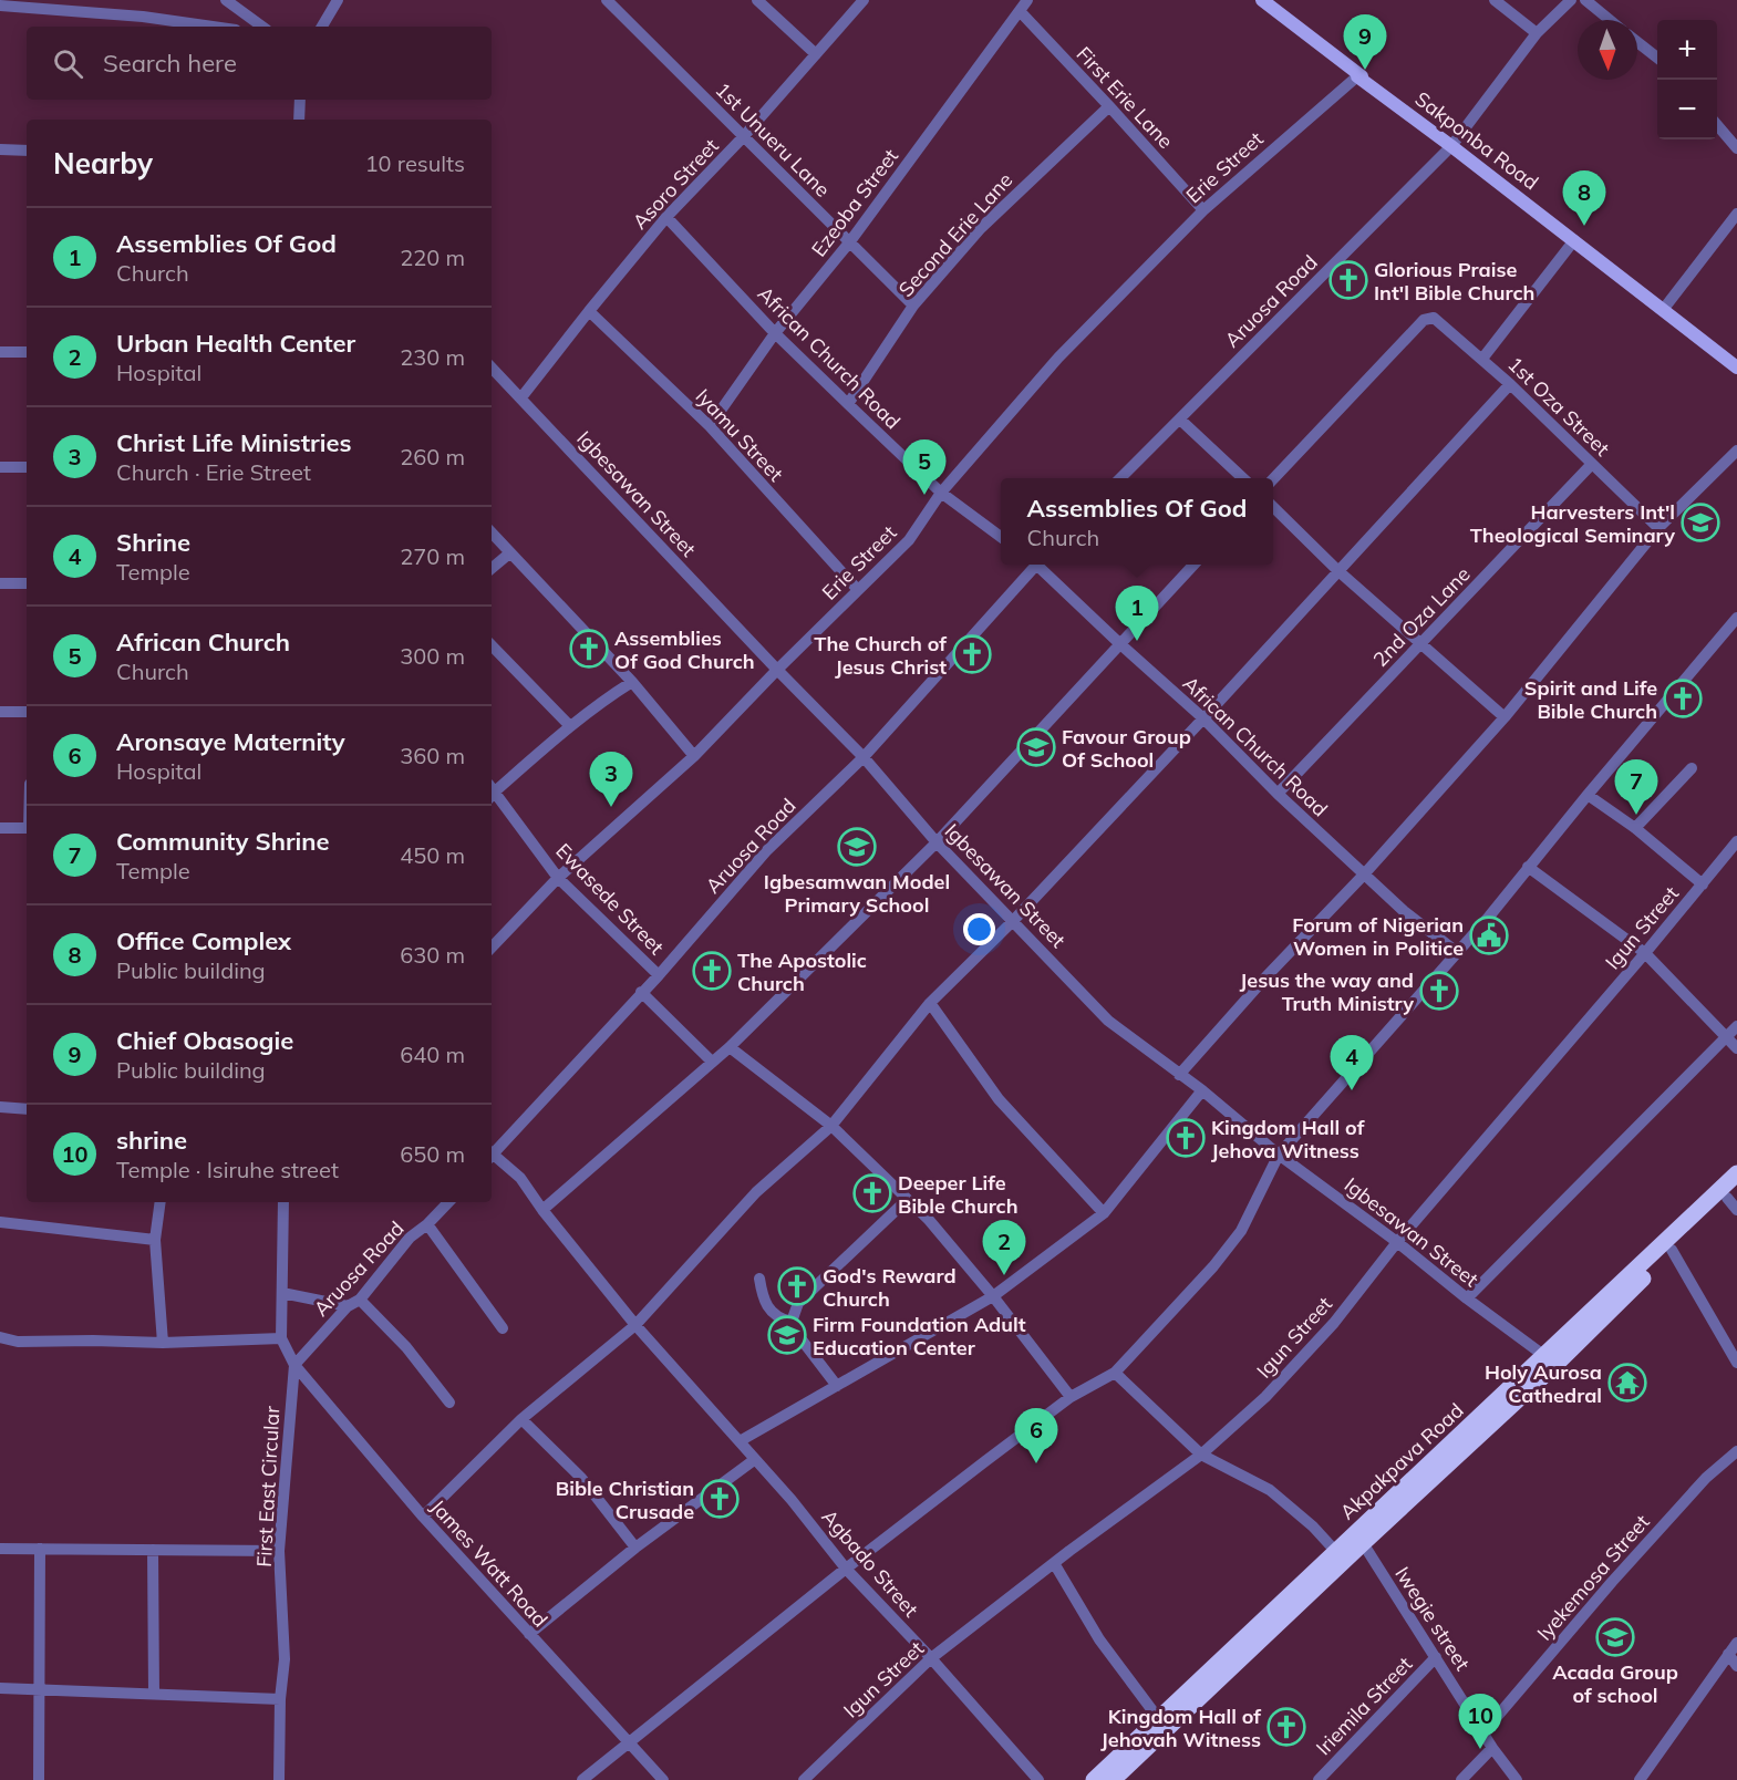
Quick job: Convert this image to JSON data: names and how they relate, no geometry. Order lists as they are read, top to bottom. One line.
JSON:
{"streets":{"highway":["Akpakpava Road"],"main road":["Sakponba Road"],"street":["First Erie Lane","1st Unueru Lane","Erie Street","Asoro Street","Ezeoba Street","Second Erie Lane","Aruosa Road","African Church Road","1st Oza Street","Iyamu Street","Igbesawan Street","2nd Oza Lane","Ewasede Street","Igun Street","First East Circular","James Watt Road","Agbado Street","Iyekemosa Street","Iwegie street","Iriemila Street"]},"crossings":[["First Erie Lane","Erie Street"],["First Erie Lane","Ezeoba Street"],["First Erie Lane","Second Erie Lane"],["1st Unueru Lane","Asoro Street"],["1st Unueru Lane","Ezeoba Street"],["1st Unueru Lane","Second Erie Lane"],["Sakponba Road","Erie Street"],["Sakponba Road","Aruosa Road"],["Erie Street","African Church Road"],["Erie Street","Iyamu Street"],["Erie Street","Igbesawan Street"],["Erie Street","Ewasede Street"],["Asoro Street","African Church Road"],["Asoro Street","Iyamu Street"],["Asoro Street","Igbesawan Street"],["Ezeoba Street","African Church Road"],["Ezeoba Street","Iyamu Street"],["Second Erie Lane","African Church Road"],["Aruosa Road","Igbesawan Street"],["Aruosa Road","Ewasede Street"],["Aruosa Road","First East Circular"],["Aruosa Road","James Watt Road"],["African Church Road","2nd Oza Lane"],["1st Oza Street","2nd Oza Lane"],["Igbesawan Street","Igun Street"],["Igbesawan Street","Akpakpava Road"],["Igun Street","Agbado Street"],["Akpakpava Road","Iwegie street"],["First East Circular","James Watt Road"],["Iyekemosa Street","Iwegie street"],["Iwegie street","Iriemila Street"]],"places":{"church":["Glorious Praise Int'l Bible Church","Assemblies Of God Church","The Church of Jesus Christ","Spirit and Life Bible Church","The Apostolic Church","Jesus the way and Truth Ministry","Kingdom Hall of Jehova Witness","Deeper Life Bible Church","God's Reward Church","Bible Christian Crusade","Kingdom Hall of Jehovah Witness"],"school or university":["Harvesters Int'l Theological Seminary","Favour Group Of School","Igbesamwan Model Primary School","Firm Foundation Adult Education Center","Acada Group of school"],"public building":["Forum of Nigerian Women in Politice"],"temple":["Holy Aurosa Cathedral"]},"north":"bottom","page":{"pins":["9","8","5","1","3","7","4","2","6","10"],"map_buttons":["+","−"],"search":"Search here","heading":["Nearby","10 results"],"list":[{"mark":"1","name":"Assemblies Of God","note":"Church","value":"220 m"},{"mark":"2","name":"Urban Health Center","note":"Hospital","value":"230 m"},{"mark":"3","name":"Christ Life Ministries","note":"Church · Erie Street","value":"260 m"},{"mark":"4","name":"Shrine","note":"Temple","value":"270 m"},{"mark":"5","name":"African Church","note":"Church","value":"300 m"},{"mark":"6","name":"Aronsaye Maternity","note":"Hospital","value":"360 m"},{"mark":"7","name":"Community Shrine","note":"Temple","value":"450 m"},{"mark":"8","name":"Office Complex","note":"Public building","value":"630 m"},{"mark":"9","name":"Chief Obasogie","note":"Public building","value":"640 m"},{"mark":"10","name":"shrine","note":"Temple · Isiruhe street","value":"650 m"}],"popup":["Assemblies Of God","Church"]}}
